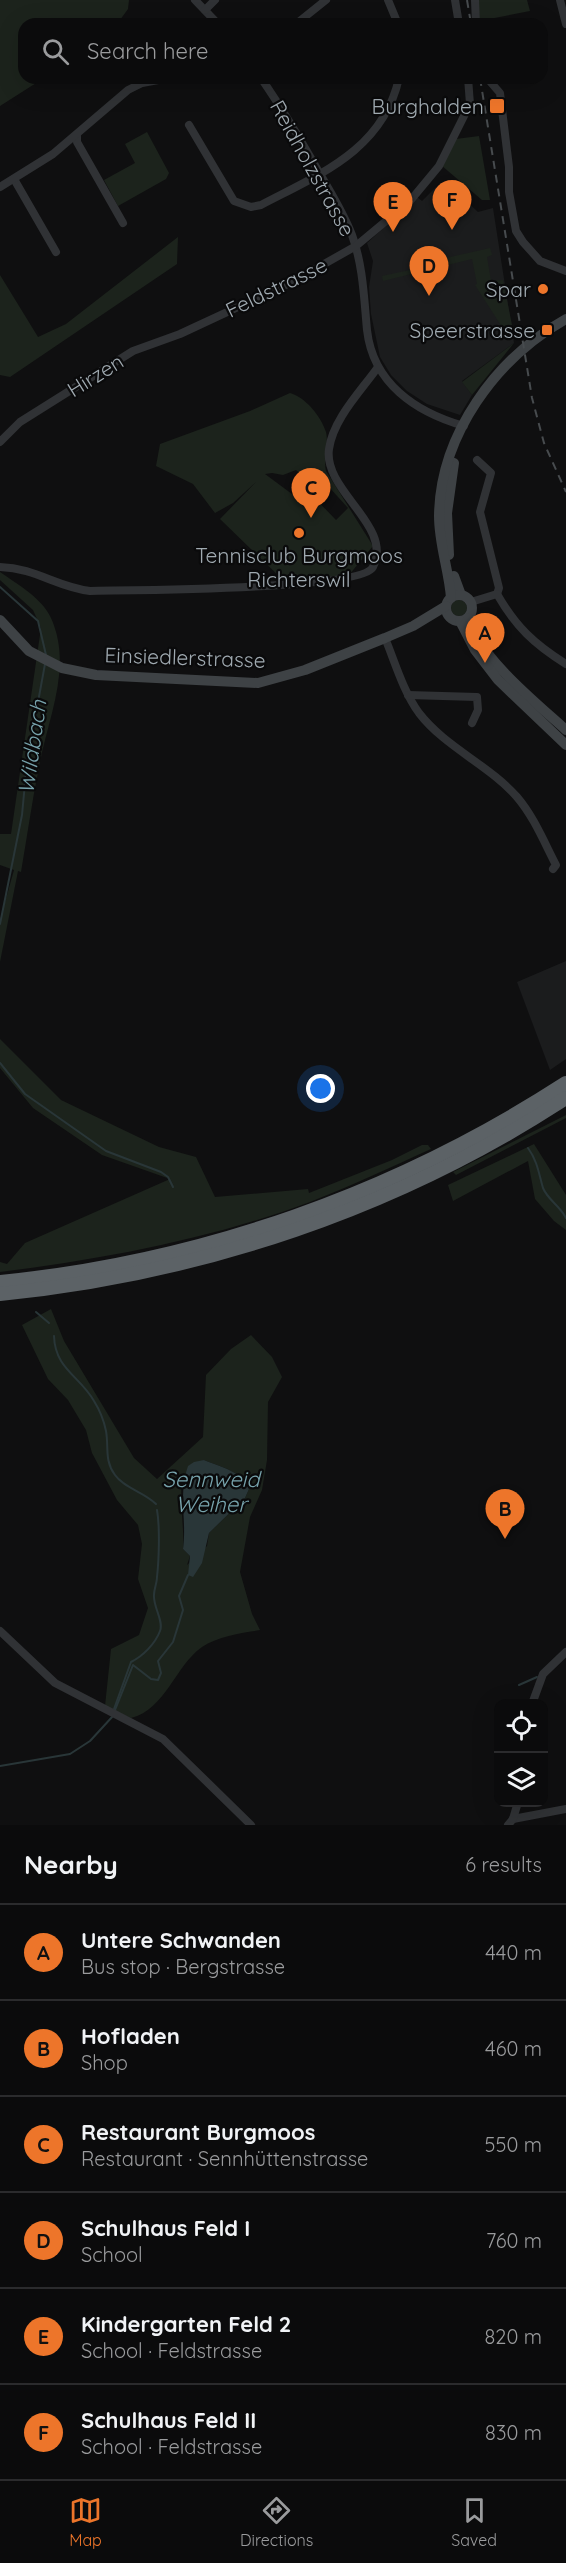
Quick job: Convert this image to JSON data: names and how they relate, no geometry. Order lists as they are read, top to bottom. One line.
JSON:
{"streets":{"main road":["Einsiedlerstrasse"],"street":["Reidholzstrasse","Feldstrasse","Hirzen"]},"crossings":[["Reidholzstrasse","Feldstrasse"],["Feldstrasse","Hirzen"]],"water":["Wildbach","Sennweid Weiher"],"places":{"transit":["Burghalden","Speerstrasse"],"other":["Spar","Tennisclub Burgmoos Richterswil"]},"page":{"search":"Search here","pins":["F","E","D","C","A","B"],"heading":["Nearby","6 results"],"list":[{"mark":"A","name":"Untere Schwanden","note":"Bus stop · Bergstrasse","value":"440 m"},{"mark":"B","name":"Hofladen","note":"Shop","value":"460 m"},{"mark":"C","name":"Restaurant Burgmoos","note":"Restaurant · Sennhüttenstrasse","value":"550 m"},{"mark":"D","name":"Schulhaus Feld I","note":"School","value":"760 m"},{"mark":"E","name":"Kindergarten Feld 2","note":"School · Feldstrasse","value":"820 m"},{"mark":"F","name":"Schulhaus Feld II","note":"School · Feldstrasse","value":"830 m"}],"nav":["Map","Directions","Saved"]}}
